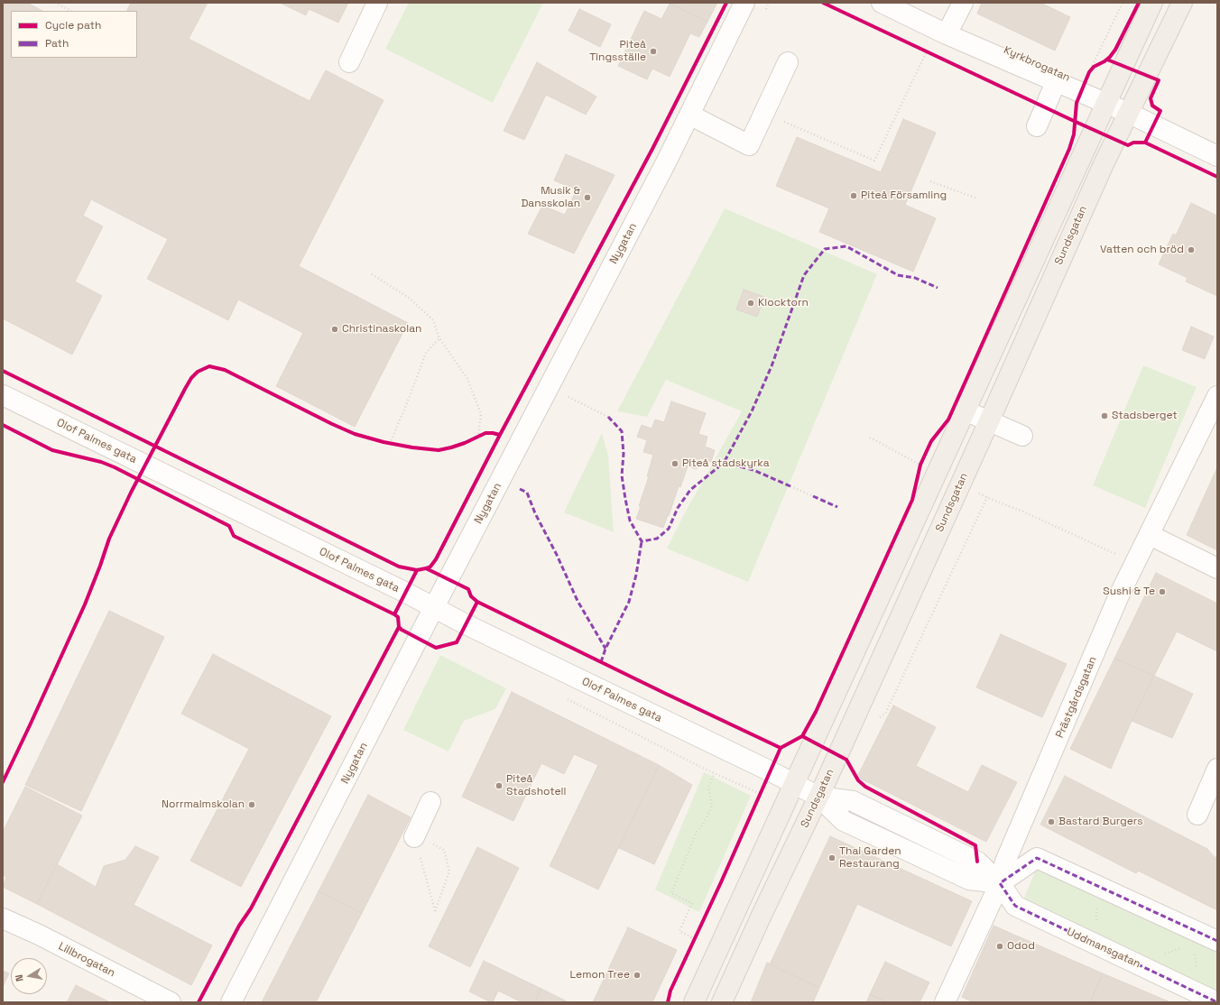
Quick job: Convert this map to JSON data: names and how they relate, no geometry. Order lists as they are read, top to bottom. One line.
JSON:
{"streets":{"main road":["Sundsgatan"],"street":["Kyrkbrogatan","Nygatan","Olof Palmes gata","Prästgårdsgatan","Uddmansgatan","Lillbrogatan"]},"crossings":[["Kyrkbrogatan","Sundsgatan"],["Sundsgatan","Uddmansgatan"],["Nygatan","Olof Palmes gata"],["Olof Palmes gata","Uddmansgatan"],["Prästgårdsgatan","Uddmansgatan"]],"places":["Piteå Tingsställe","Piteå Församling","Musik & Dansskolan","Vatten och bröd","Klocktorn","Christinaskolan","Stadsberget","Piteå stadskyrka","Sushi & Te","Piteå Stadshotell","Norrmalmskolan","Bastard Burgers","Thai Garden Restaurang","Odod","Lemon Tree"],"legend":["Cycle path","Path"],"north":"left"}
